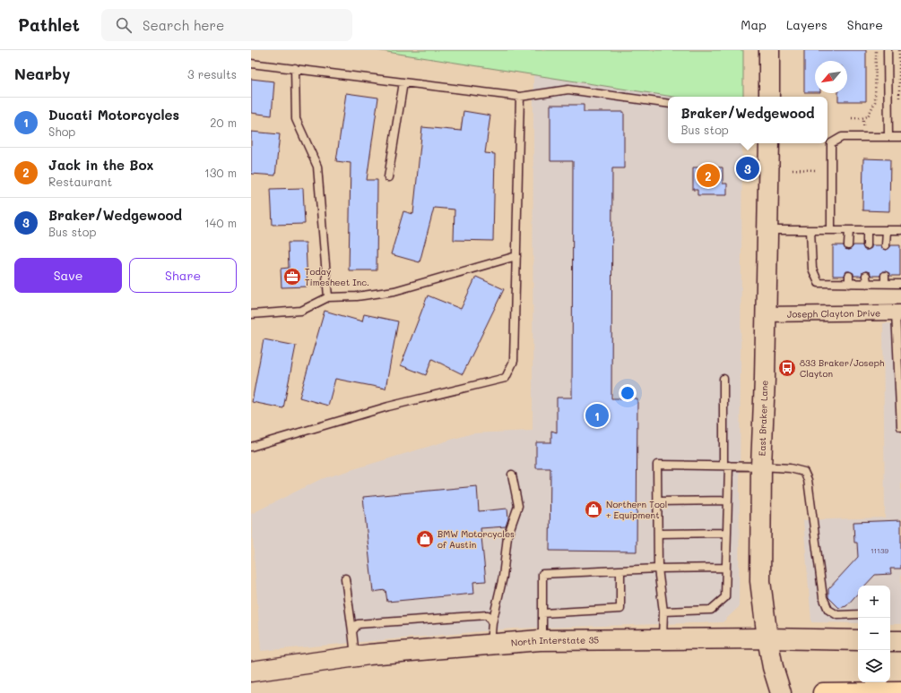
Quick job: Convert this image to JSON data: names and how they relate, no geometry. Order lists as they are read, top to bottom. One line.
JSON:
{"streets":{"main road":["East Braker Lane","North Interstate 35"],"street":["Joseph Clayton Drive"]},"crossings":[["Joseph Clayton Drive","East Braker Lane"],["East Braker Lane","North Interstate 35"]],"places":{"office":["Today Timesheet Inc."],"bus stop":["833 Braker/Joseph Clayton"],"shop":["Northern Tool + Equipment","BMW Motorcycles of Austin"]},"house_numbers":["11139"],"north":"bottom left","page":{"header":"Pathlet","search":"Search here","nav":["Map","Layers","Share"],"heading":["Nearby","3 results"],"list":[{"mark":"1","name":"Ducati Motorcycles","note":"Shop","value":"20 m"},{"mark":"2","name":"Jack in the Box","note":"Restaurant","value":"130 m"},{"mark":"3","name":"Braker/Wedgewood","note":"Bus stop","value":"140 m"}],"popup":["Braker/Wedgewood","Bus stop"],"pins":["3","2","1"],"buttons":["Save","Share"],"map_buttons":["+","−"]}}
